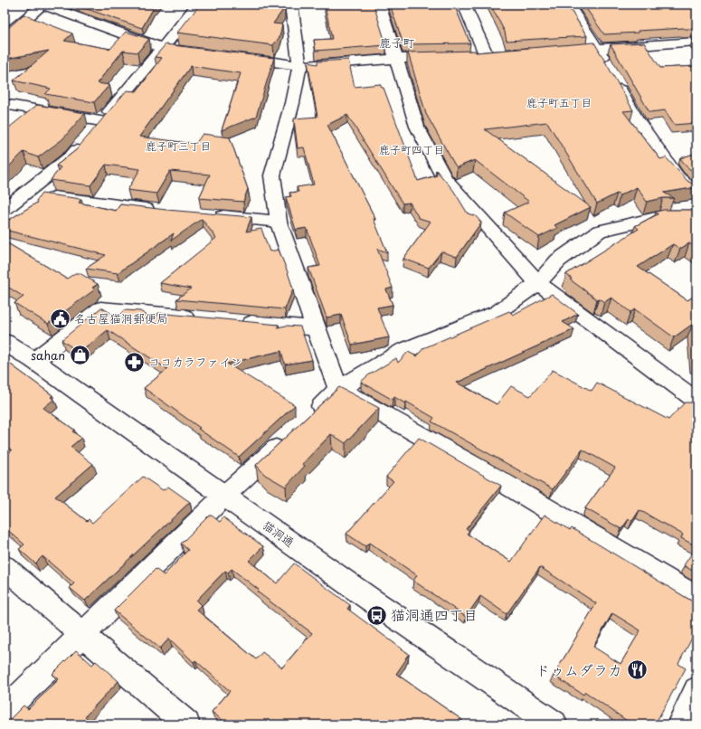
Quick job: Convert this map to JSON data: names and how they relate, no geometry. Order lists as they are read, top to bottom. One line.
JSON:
{"streets":{"street":["猫洞通"]},"districts":["鹿子町","鹿子町五丁目","鹿子町三丁目","鹿子町四丁目"],"places":{"public building":["名古屋猫洞郵便局"],"shop":["sahan"],"pharmacy":["ココカラファイン"],"bus stop":["猫洞通四丁目"],"restaurant":["ドゥムダラカ"]}}
